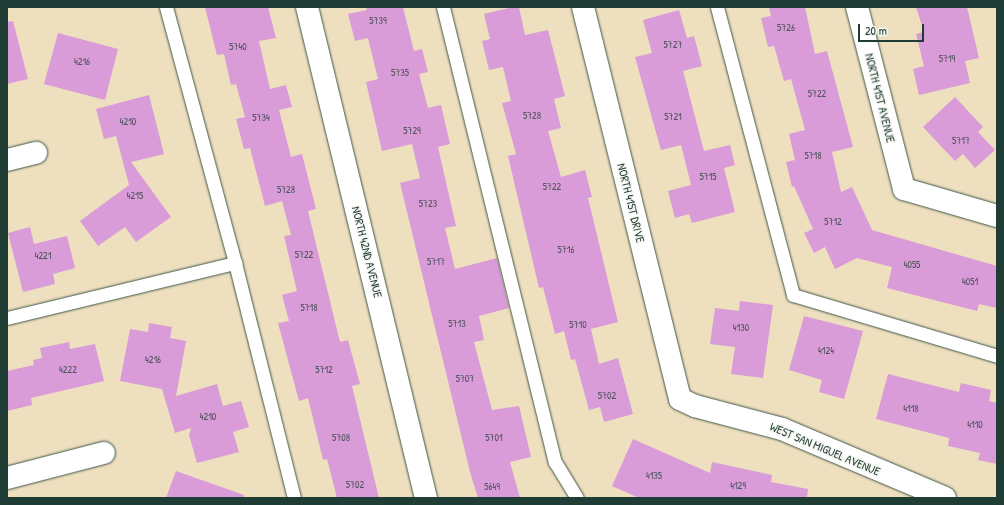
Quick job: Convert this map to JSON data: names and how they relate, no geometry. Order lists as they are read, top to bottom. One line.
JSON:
{"streets":{"street":["NORTH 41ST AVENUE","NORTH 41ST DRIVE","NORTH 42ND AVENUE","WEST SAN MIGUEL AVENUE"]},"crossings":[["NORTH 41ST DRIVE","WEST SAN MIGUEL AVENUE"]],"house_numbers":["5739","5726","5727","5740","5719","4216","5735","5722","5728","5721","5734","4210","5729","5717","5718","5715","5722","5728","4215","5723","5712","5716","5722","4221","5717","4055","4051","5718","5713","5710","4130","4124","4216","4222","5712","5707","5702","4118","4210","4110","5708","5701","4135","5702","4129","5649"],"scale_bar":"20 m"}
